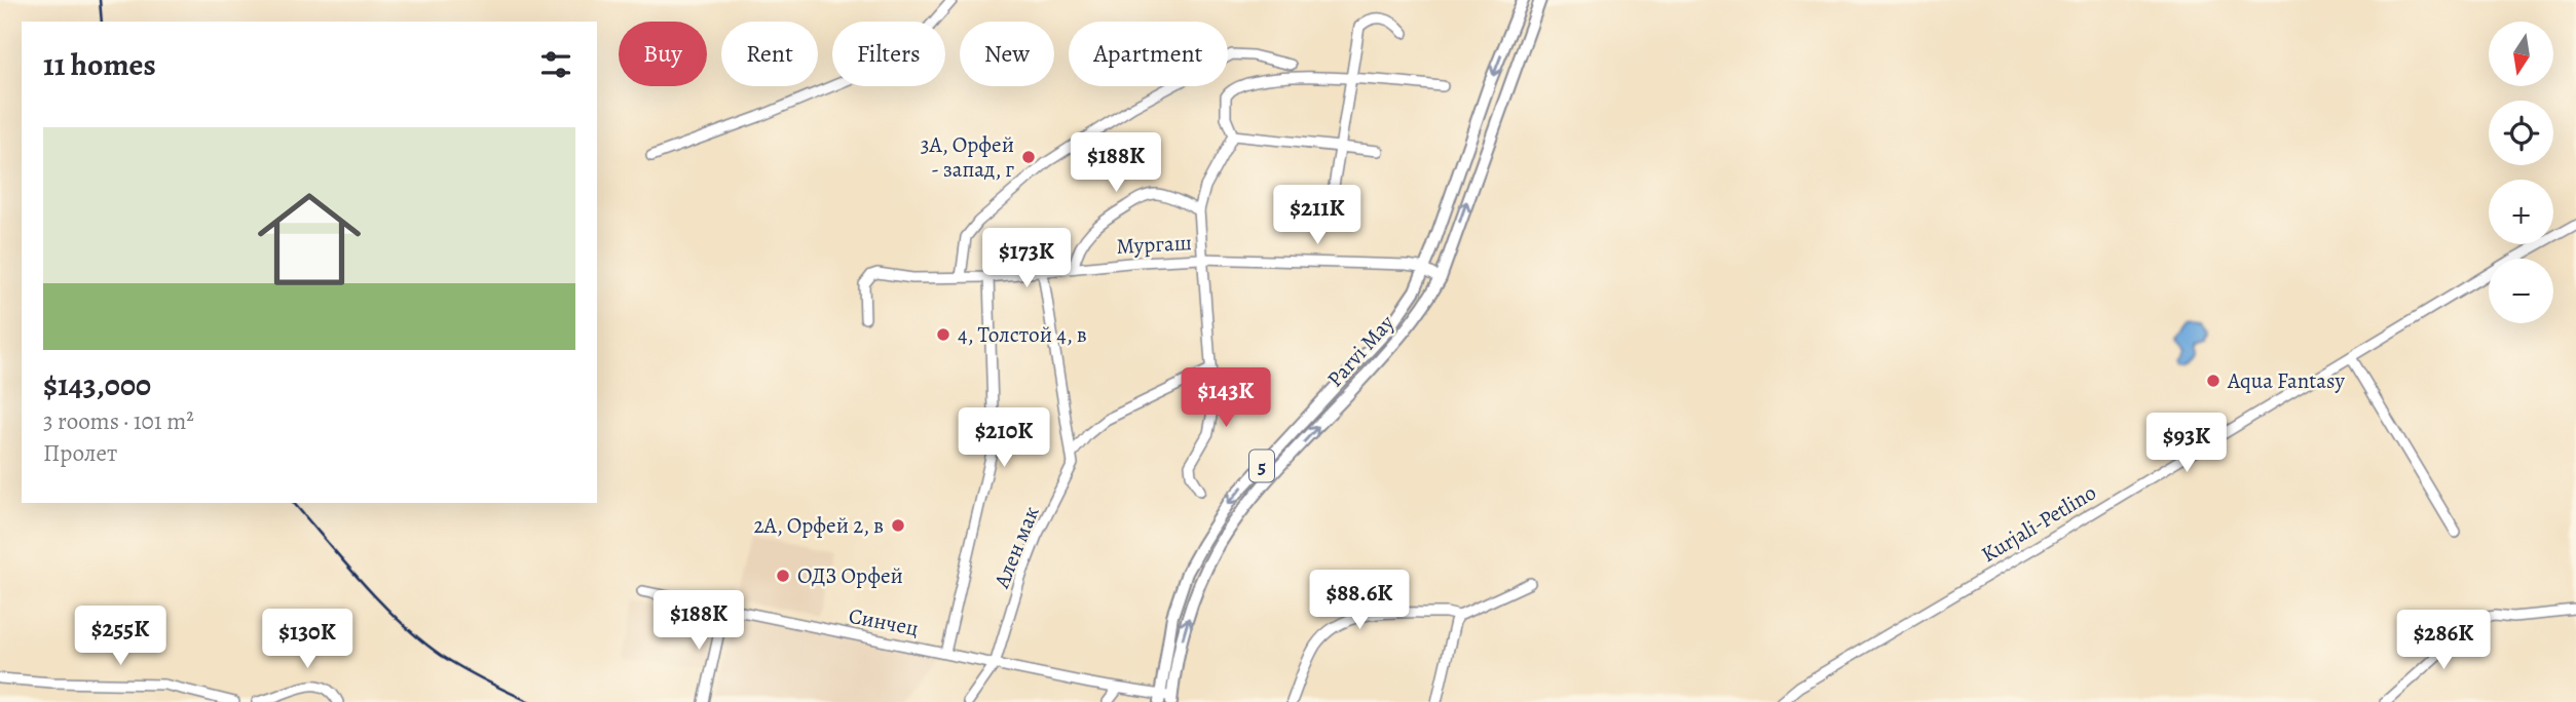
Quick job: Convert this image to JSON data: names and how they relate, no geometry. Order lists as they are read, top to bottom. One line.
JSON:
{"streets":{"main road":["Parvi May","5"],"street":["Мургаш","Kurjali-Petlino","Ален мак","Синчец"]},"crossings":[["Мургаш","Parvi May"],["Мургаш","Ален мак"],["Parvi May","Синчец"],["Ален мак","Синчец"]],"places":["3А, Орфей - запад, г","4, Толстой 4, в","Aqua Fantasy","2А, Орфей 2, в","ОДЗ Орфей"],"north":"bottom","page":{"map_buttons":["+","−"],"chip":["Buy","Rent","Filters","New","Apartment"],"heading":"11 homes","list":[{"name":"$143,000","note":"3 rooms · 101 m² · Пролет"}],"price":["$188K","$211K","$173K","$143K","$210K","$93K","$88.6K","$188K","$255K","$130K","$286K"]}}
